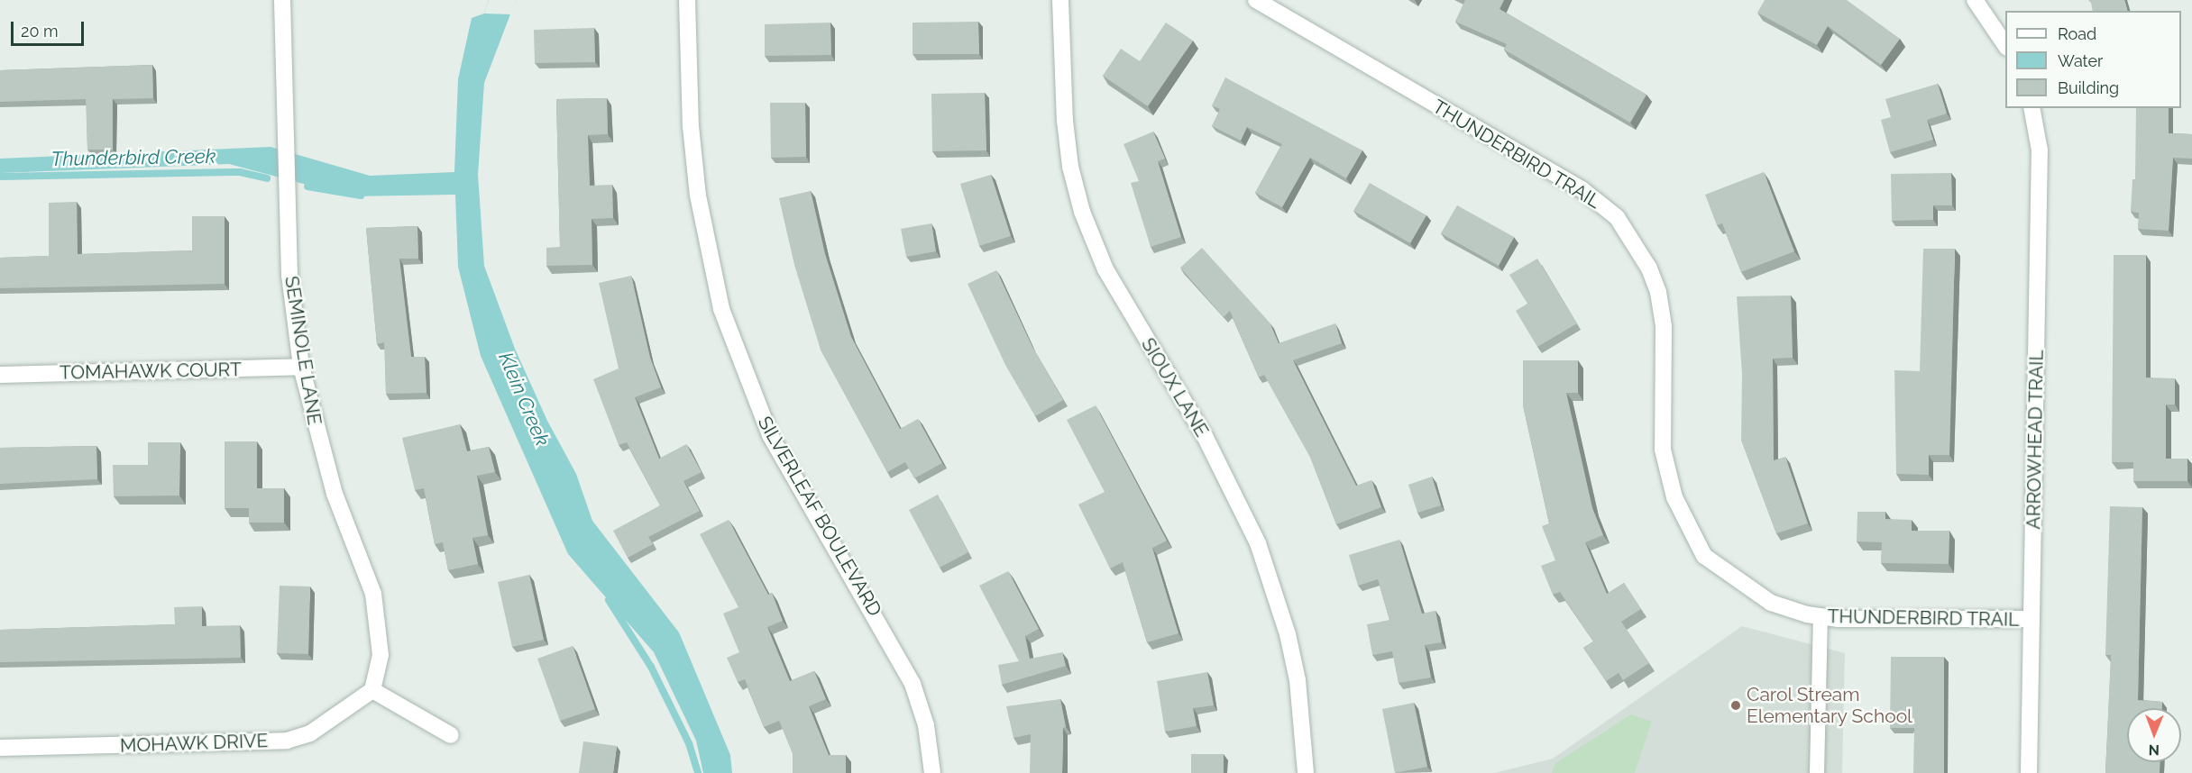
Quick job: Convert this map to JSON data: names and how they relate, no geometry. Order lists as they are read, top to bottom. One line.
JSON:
{"streets":{"street":["THUNDERBIRD TRAIL","SEMINOLE LANE","TOMAHAWK COURT","SIOUX LANE","ARROWHEAD TRAIL","SILVERLEAF BOULEVARD","MOHAWK DRIVE"]},"crossings":[["THUNDERBIRD TRAIL","ARROWHEAD TRAIL"],["SEMINOLE LANE","TOMAHAWK COURT"],["SEMINOLE LANE","MOHAWK DRIVE"]],"water":["Thunderbird Creek","Klein Creek"],"places":["Carol Stream Elementary School"],"legend":["Road","Water","Building"],"scale_bar":"20 m","north":"bottom"}
